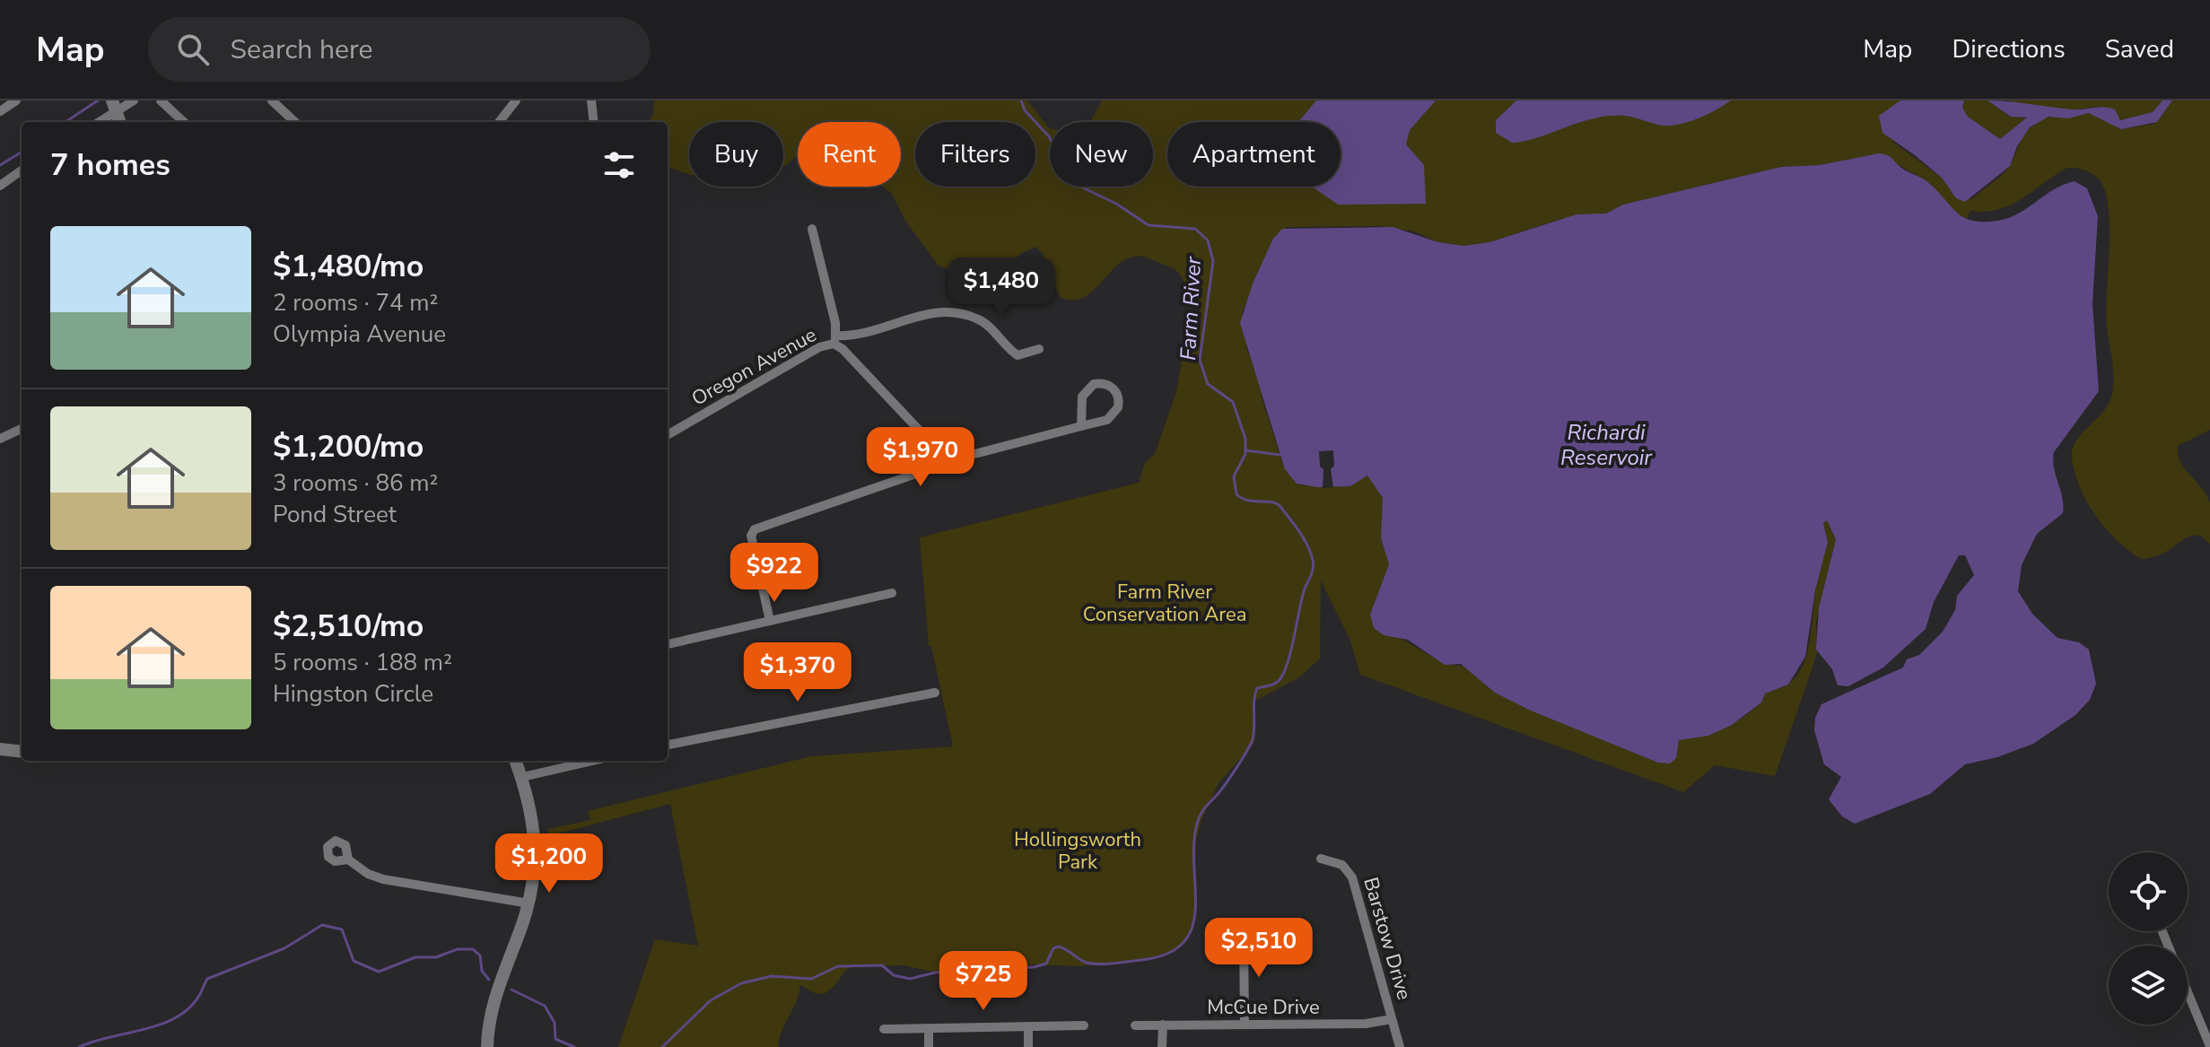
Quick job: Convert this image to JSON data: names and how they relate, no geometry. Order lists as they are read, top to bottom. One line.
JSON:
{"streets":{"street":["Oregon Avenue","Barstow Drive","McCue Drive"]},"crossings":[["Barstow Drive","McCue Drive"]],"water":["Farm River","Richardi Reservoir"],"parks":["Farm River Conservation Area","Hollingsworth Park"],"page":{"header":"Map","search":"Search here","nav":["Map","Directions","Saved"],"chip":["Buy","Rent","Filters","New","Apartment"],"heading":"7 homes","list":[{"name":"$1,480/mo","note":"2 rooms · 74 m² · Olympia Avenue"},{"name":"$1,200/mo","note":"3 rooms · 86 m² · Pond Street"},{"name":"$2,510/mo","note":"5 rooms · 188 m² · Hingston Circle"}],"price":["$1,480","$1,970","$922","$1,370","$1,200","$2,510","$725"]}}
